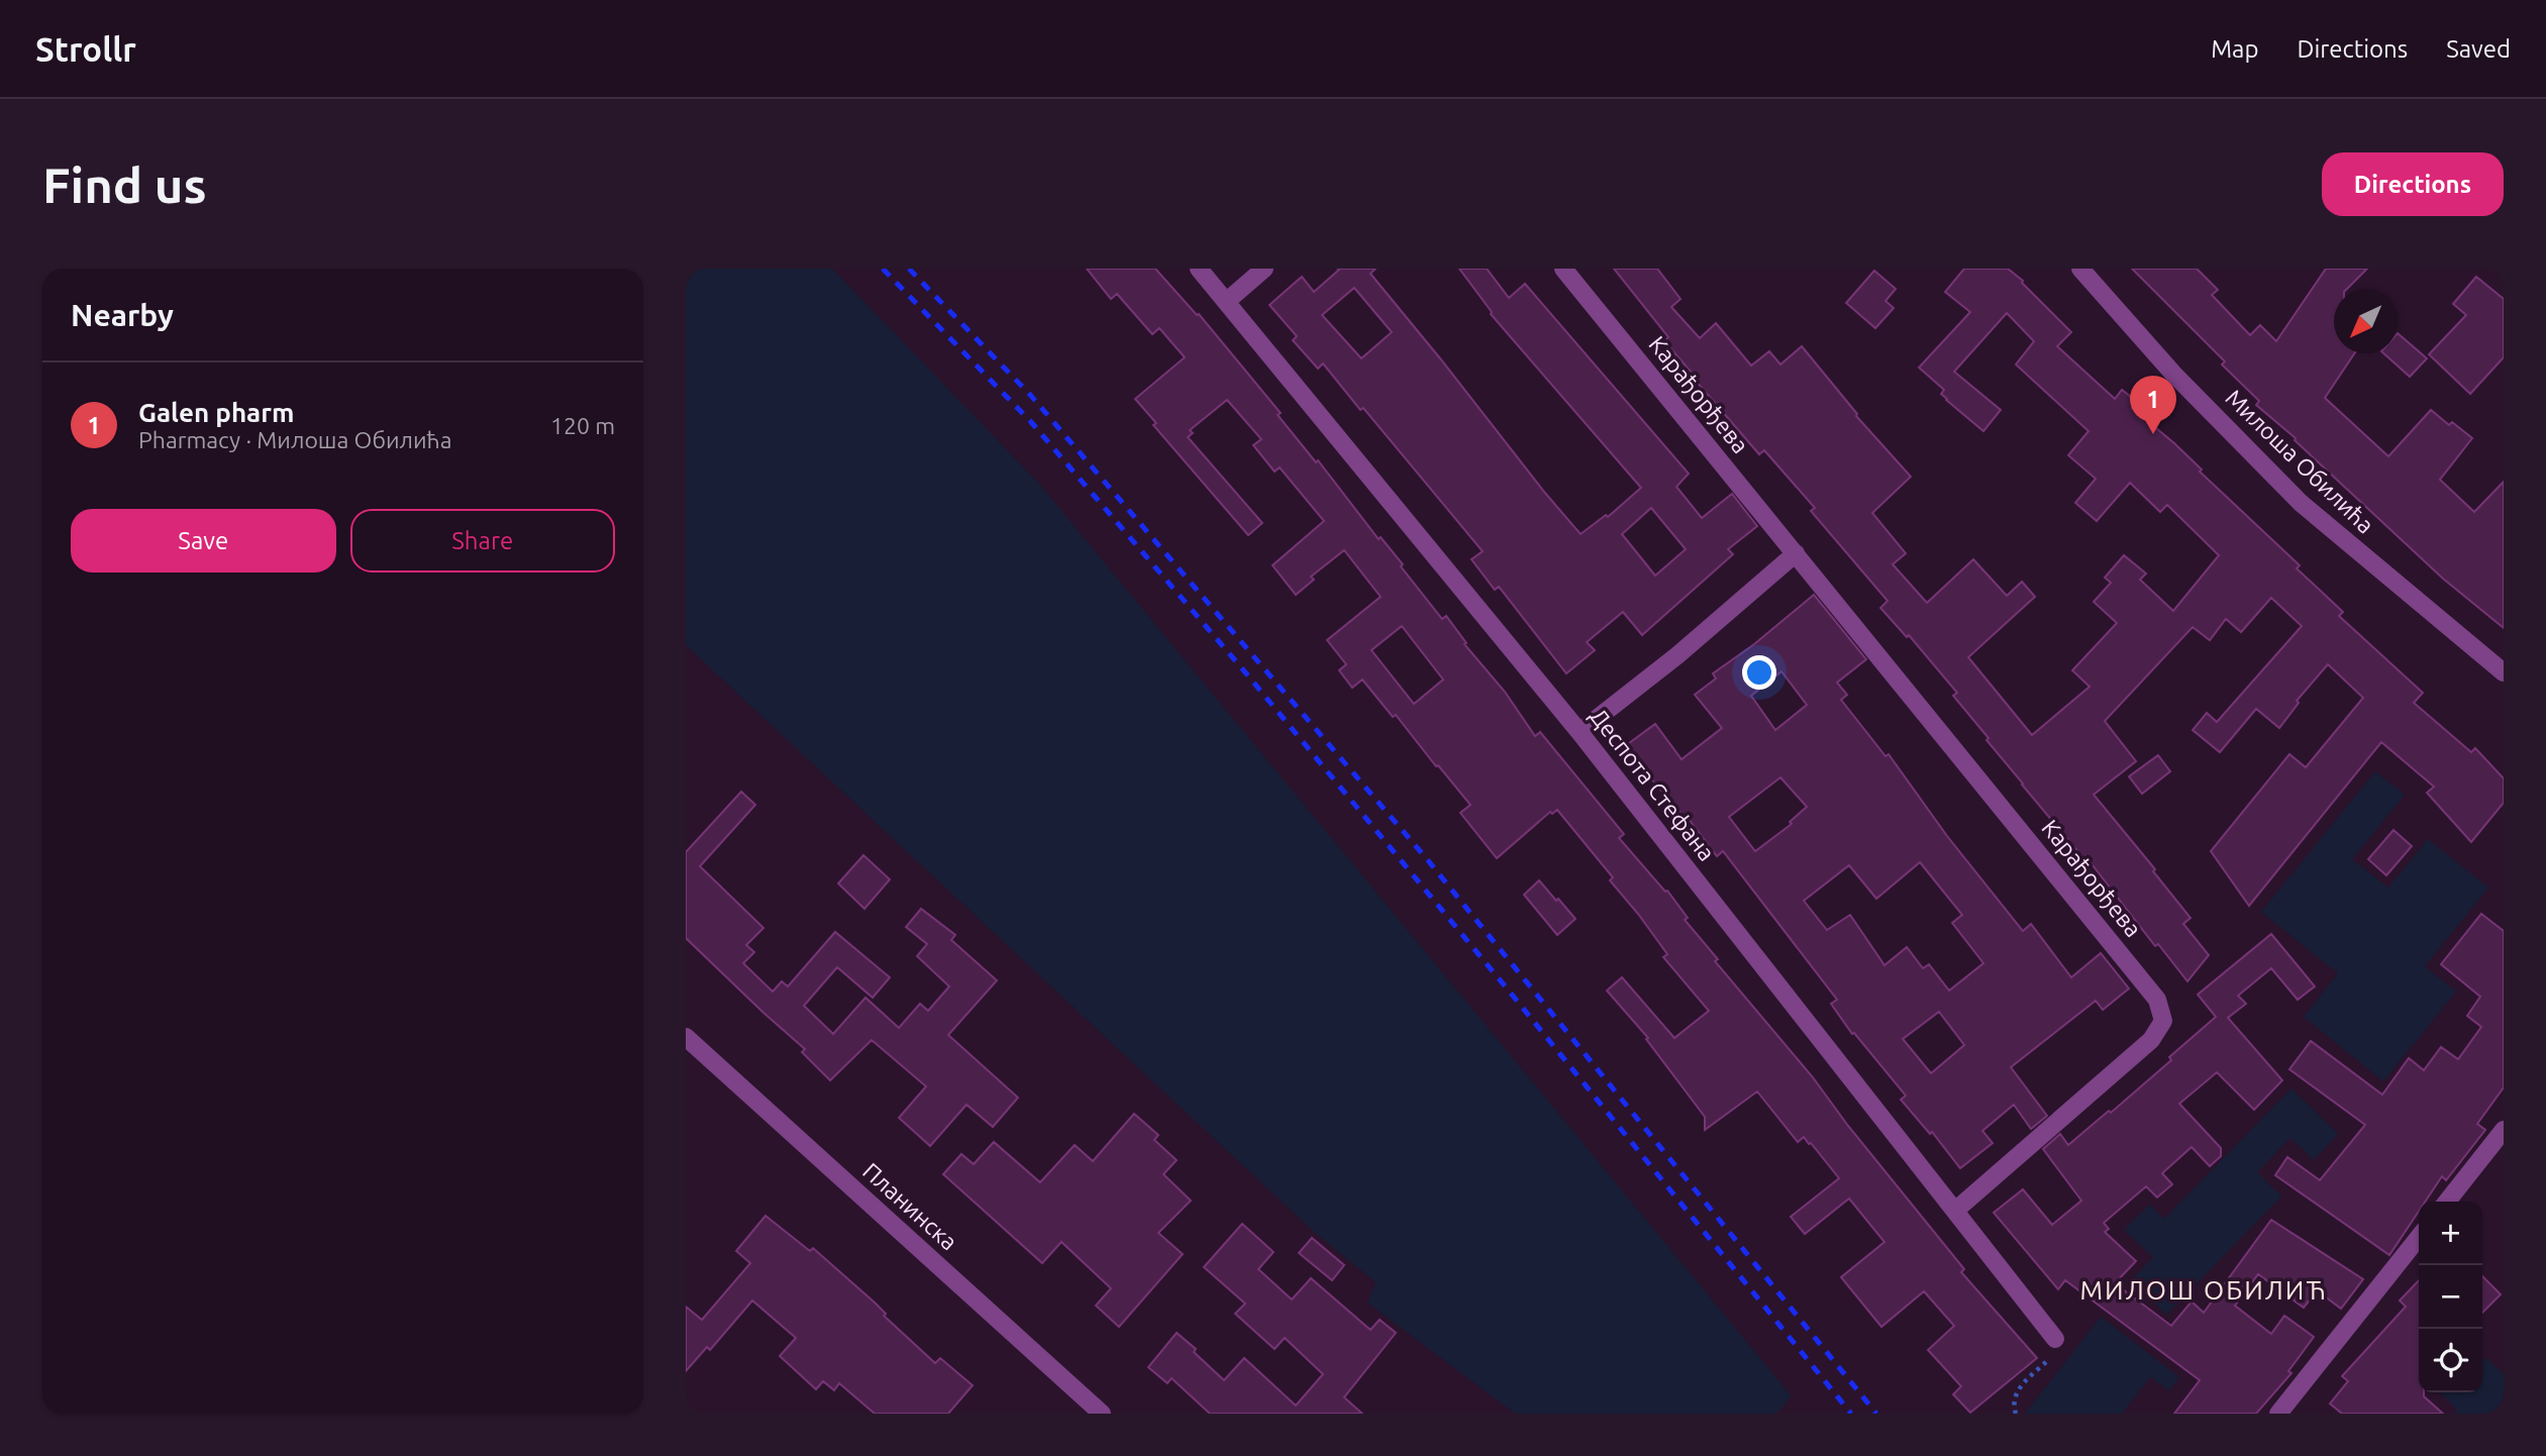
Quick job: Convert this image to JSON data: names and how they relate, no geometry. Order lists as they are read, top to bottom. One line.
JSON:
{"streets":{"street":["Карађорђева","Милоша Обилића","Деспота Стефана","Планинска"]},"crossings":[["Карађорђева","Деспота Стефана"]],"districts":["МИЛОШ ОБИЛИЋ"],"north":"bottom left","page":{"header":"Strollr","nav":["Map","Directions","Saved"],"buttons":["Directions",["Save","Share"]],"title":"Find us","heading":"Nearby","list":[{"mark":"1","name":"Galen pharm","note":"Pharmacy · Милоша Обилића","value":"120 m"}],"pins":"1","map_buttons":["+","−"]}}
